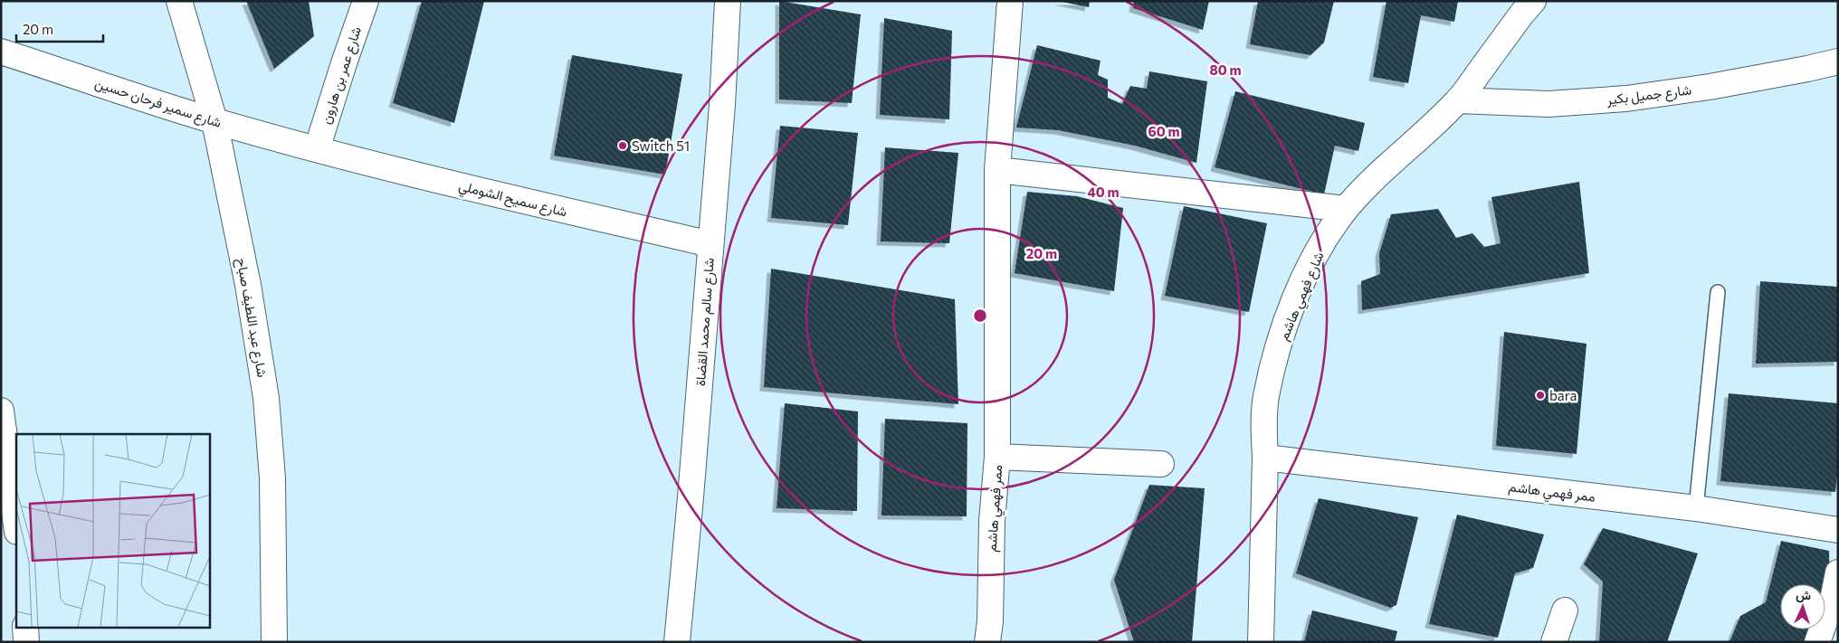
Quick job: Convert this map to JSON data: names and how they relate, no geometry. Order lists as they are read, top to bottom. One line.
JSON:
{"streets":{"main road":["شارع عمر بن هارون","شارع جميل بكير","شارع سمير فرحان حسين","شارع سميح الشوملي","شارع فهمي هاشم","شارع عبد اللطيف صباح","شارع سالم محمد القضاة","ممر فهمي هاشم"]},"crossings":[["شارع عمر بن هارون","شارع سمير فرحان حسين"],["شارع عمر بن هارون","شارع سميح الشوملي"],["شارع جميل بكير","شارع فهمي هاشم"],["شارع سمير فرحان حسين","شارع سميح الشوملي"],["شارع سمير فرحان حسين","شارع عبد اللطيف صباح"],["شارع سميح الشوملي","شارع سالم محمد القضاة"],["شارع فهمي هاشم","ممر فهمي هاشم"]],"places":["Switch 51","bara"],"scale_bar":"20 m","north":"top","rings":["80 m","60 m","40 m","20 m"]}
